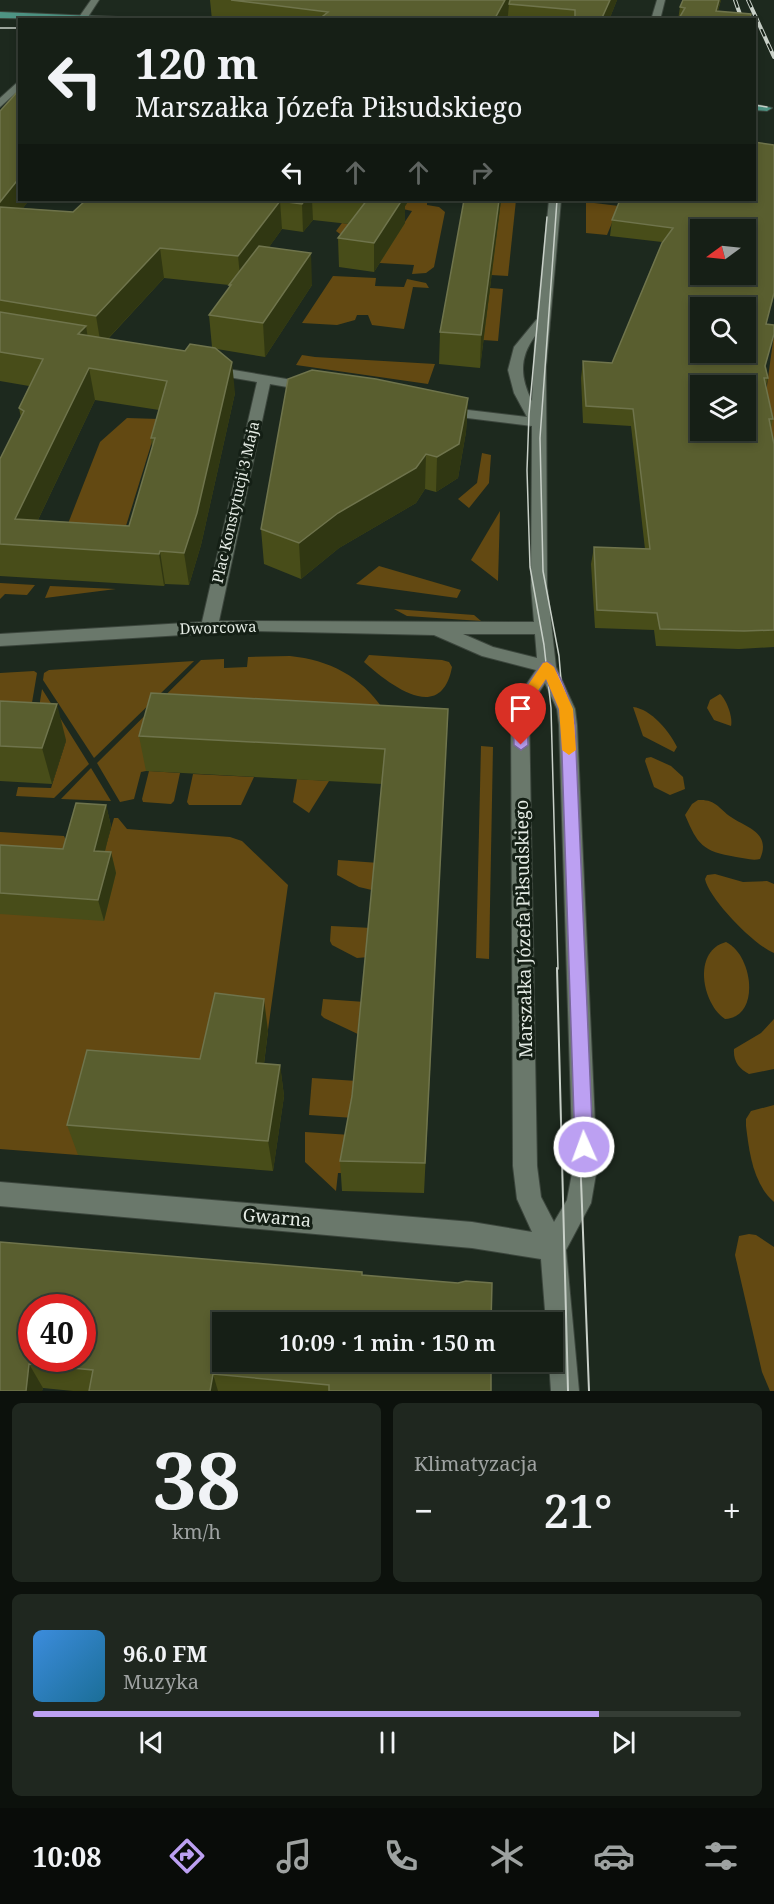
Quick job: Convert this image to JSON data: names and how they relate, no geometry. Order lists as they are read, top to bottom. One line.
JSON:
{"streets":{"street":["Plac Konstytucji 3 Maja","Dworcowa","Marszałka Józefa Piłsudskiego","Gwarna"]},"crossings":[["Plac Konstytucji 3 Maja","Dworcowa"],["Dworcowa","Marszałka Józefa Piłsudskiego"],["Marszałka Józefa Piłsudskiego","Gwarna"]],"north":"left","page":{"turn":["120 m","Marszałka Józefa Piłsudskiego"],"limit":"40","trip":"10:09 · 1 min · 150 m","tile":[["38","km/h"],"Klimatyzacja"],"heat":["−","21°","+"],"song":["96.0 FM","Muzyka"],"tabs":"10:08"}}
